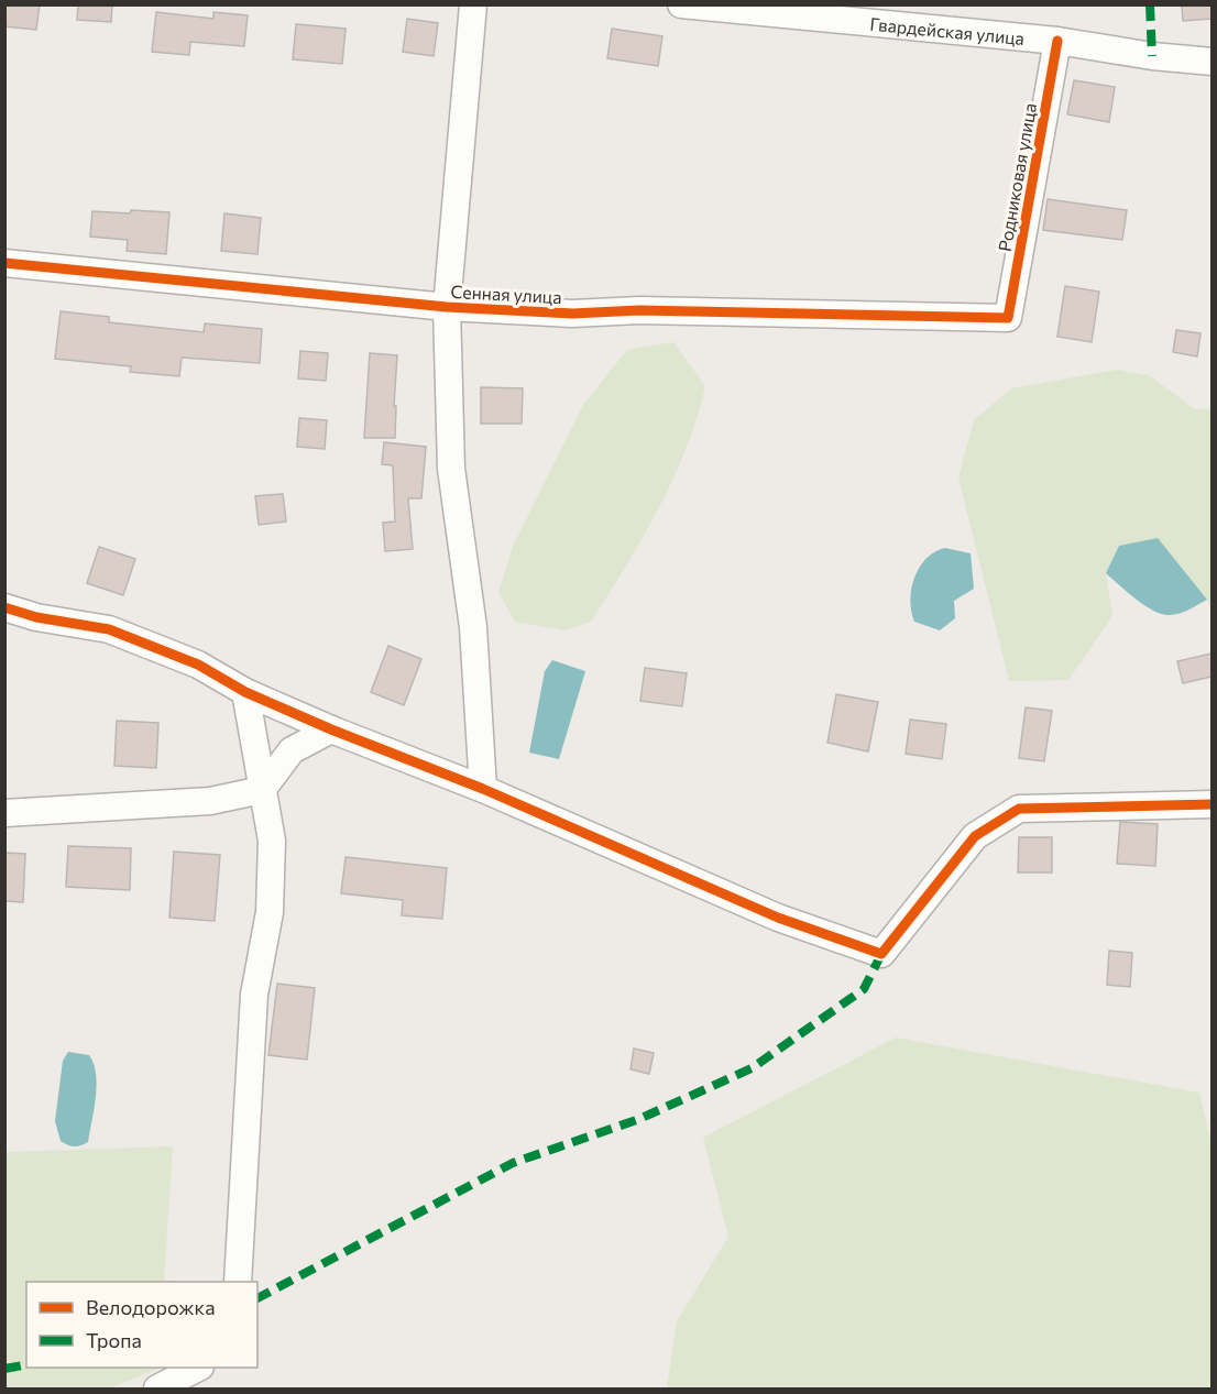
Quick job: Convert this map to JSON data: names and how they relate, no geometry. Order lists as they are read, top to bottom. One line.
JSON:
{"streets":{"street":["Гвардейская улица","Родниковая улица","Сенная улица"]},"crossings":[["Гвардейская улица","Родниковая улица"],["Родниковая улица","Сенная улица"]],"legend":["Велодорожка","Тропа"]}
